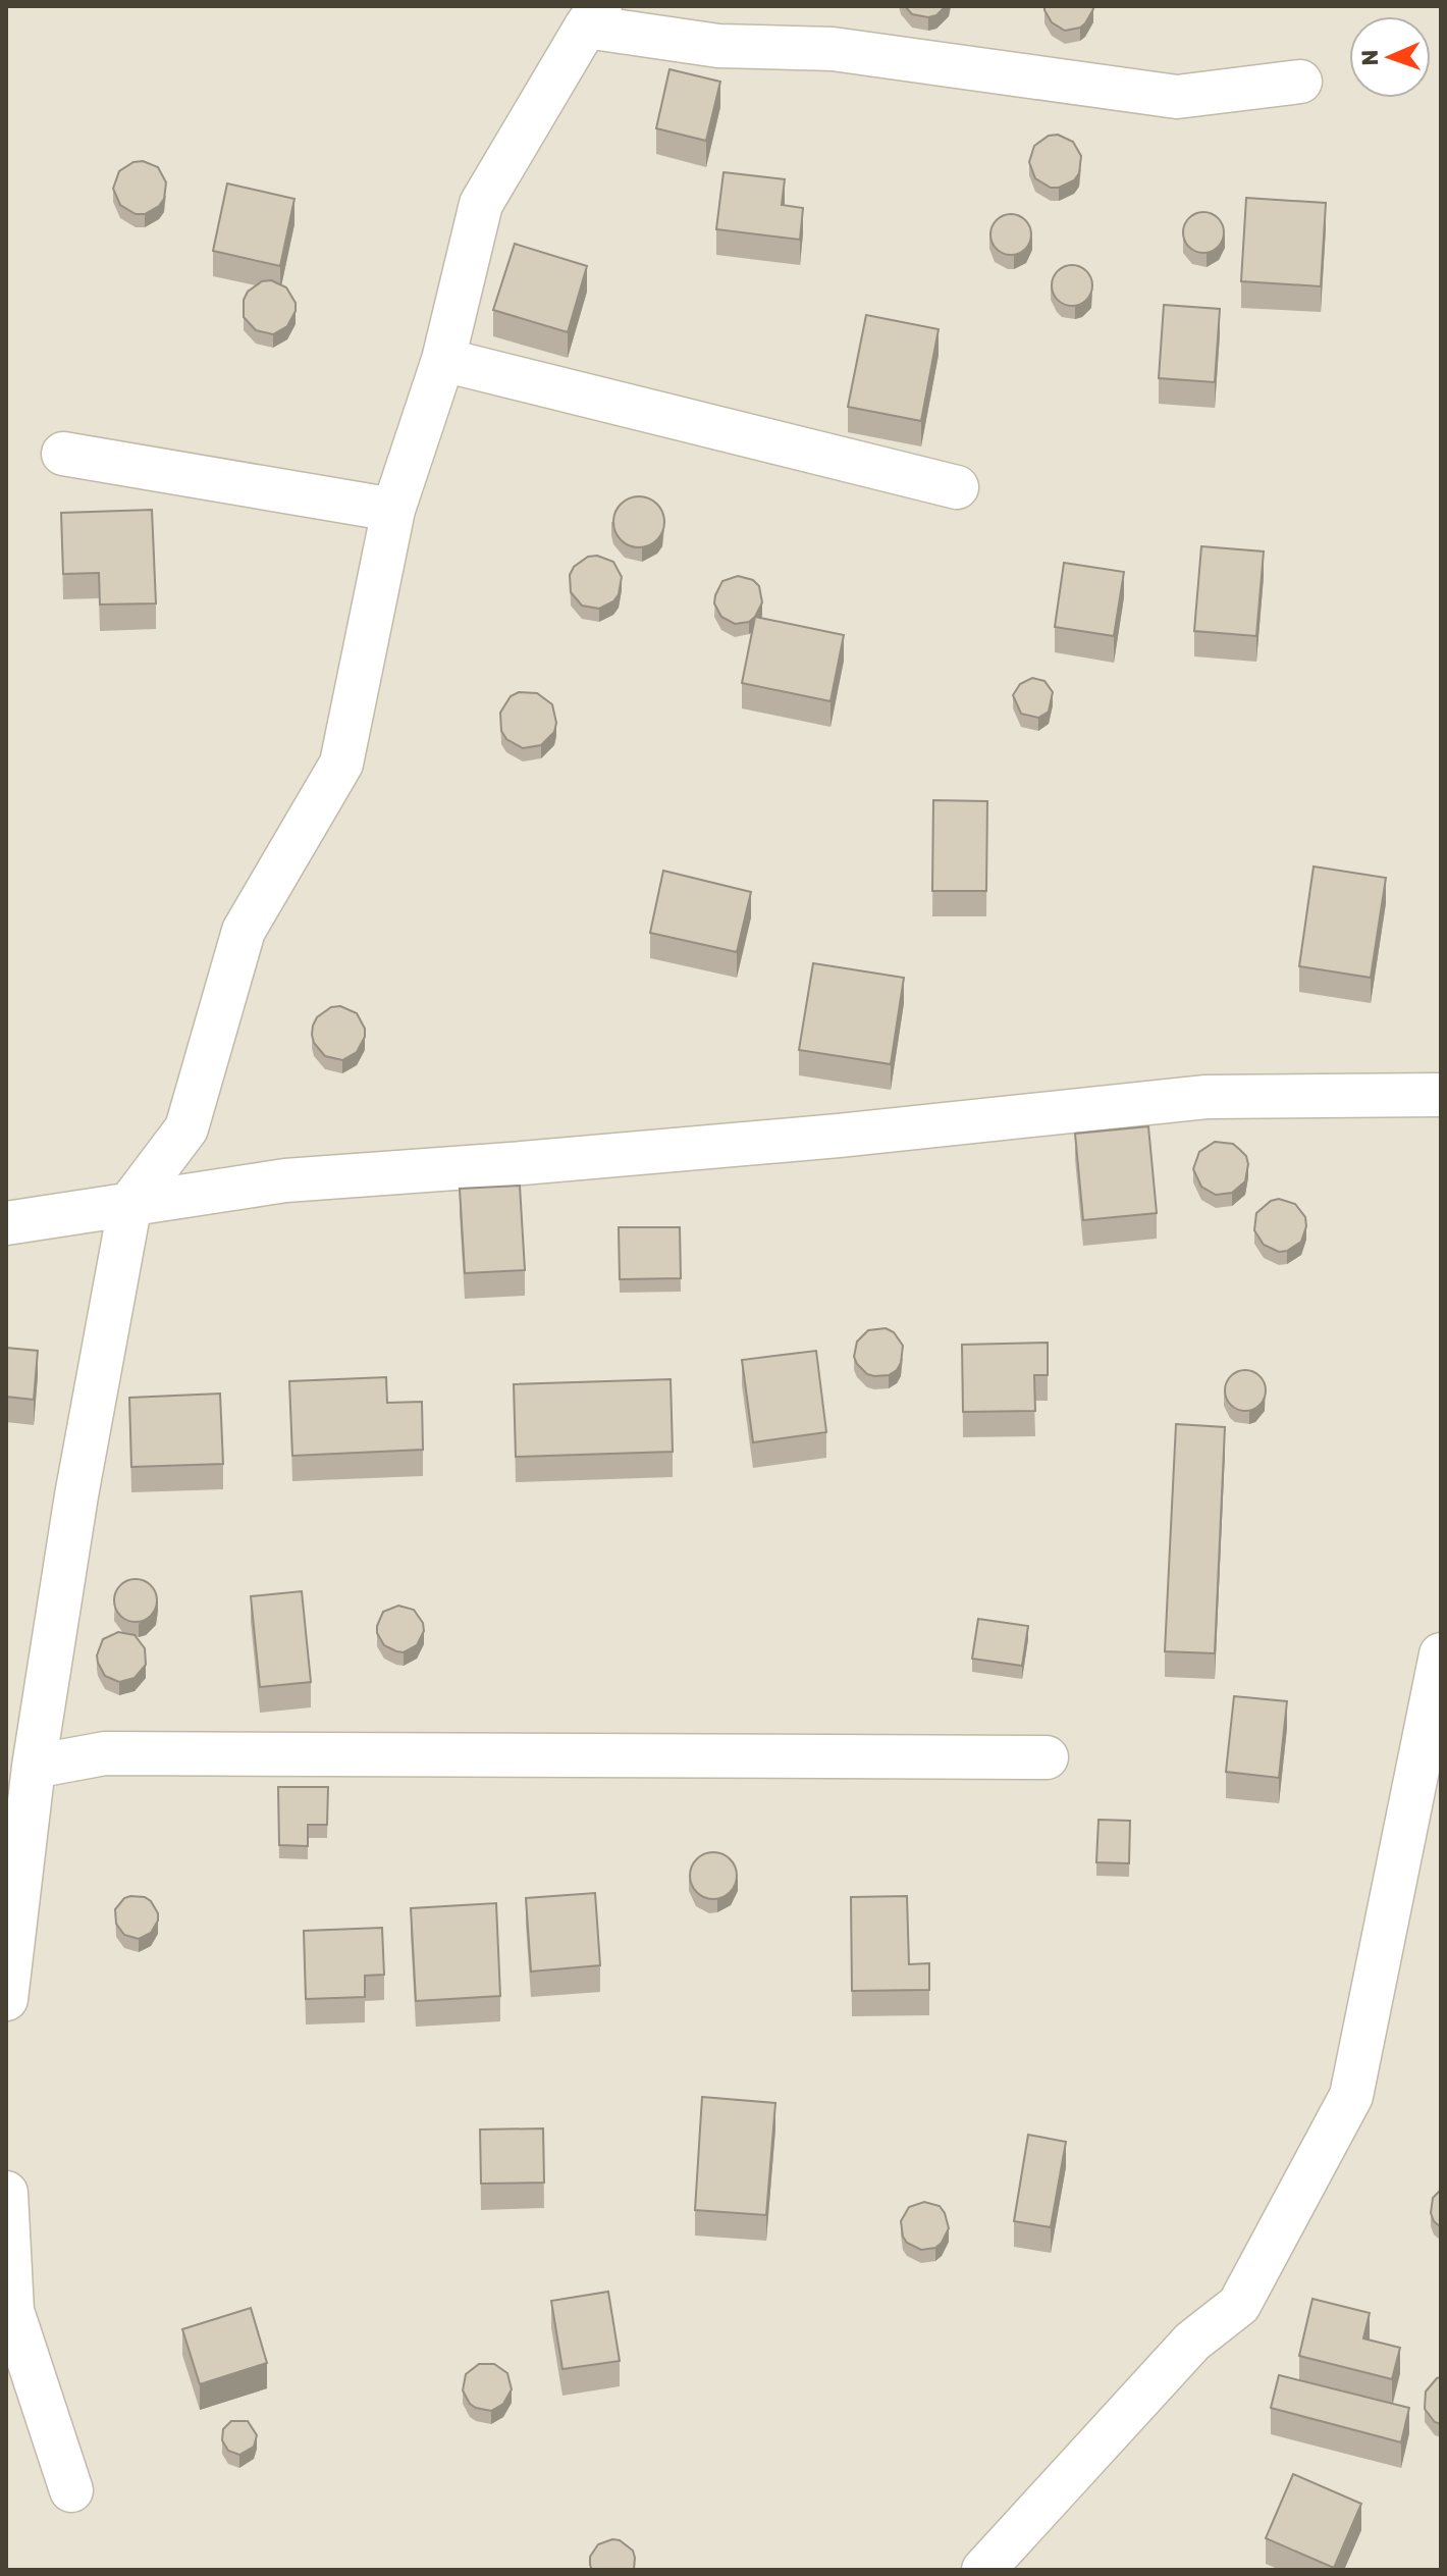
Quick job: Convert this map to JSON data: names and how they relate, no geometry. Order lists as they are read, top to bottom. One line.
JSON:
{"north":"left"}
